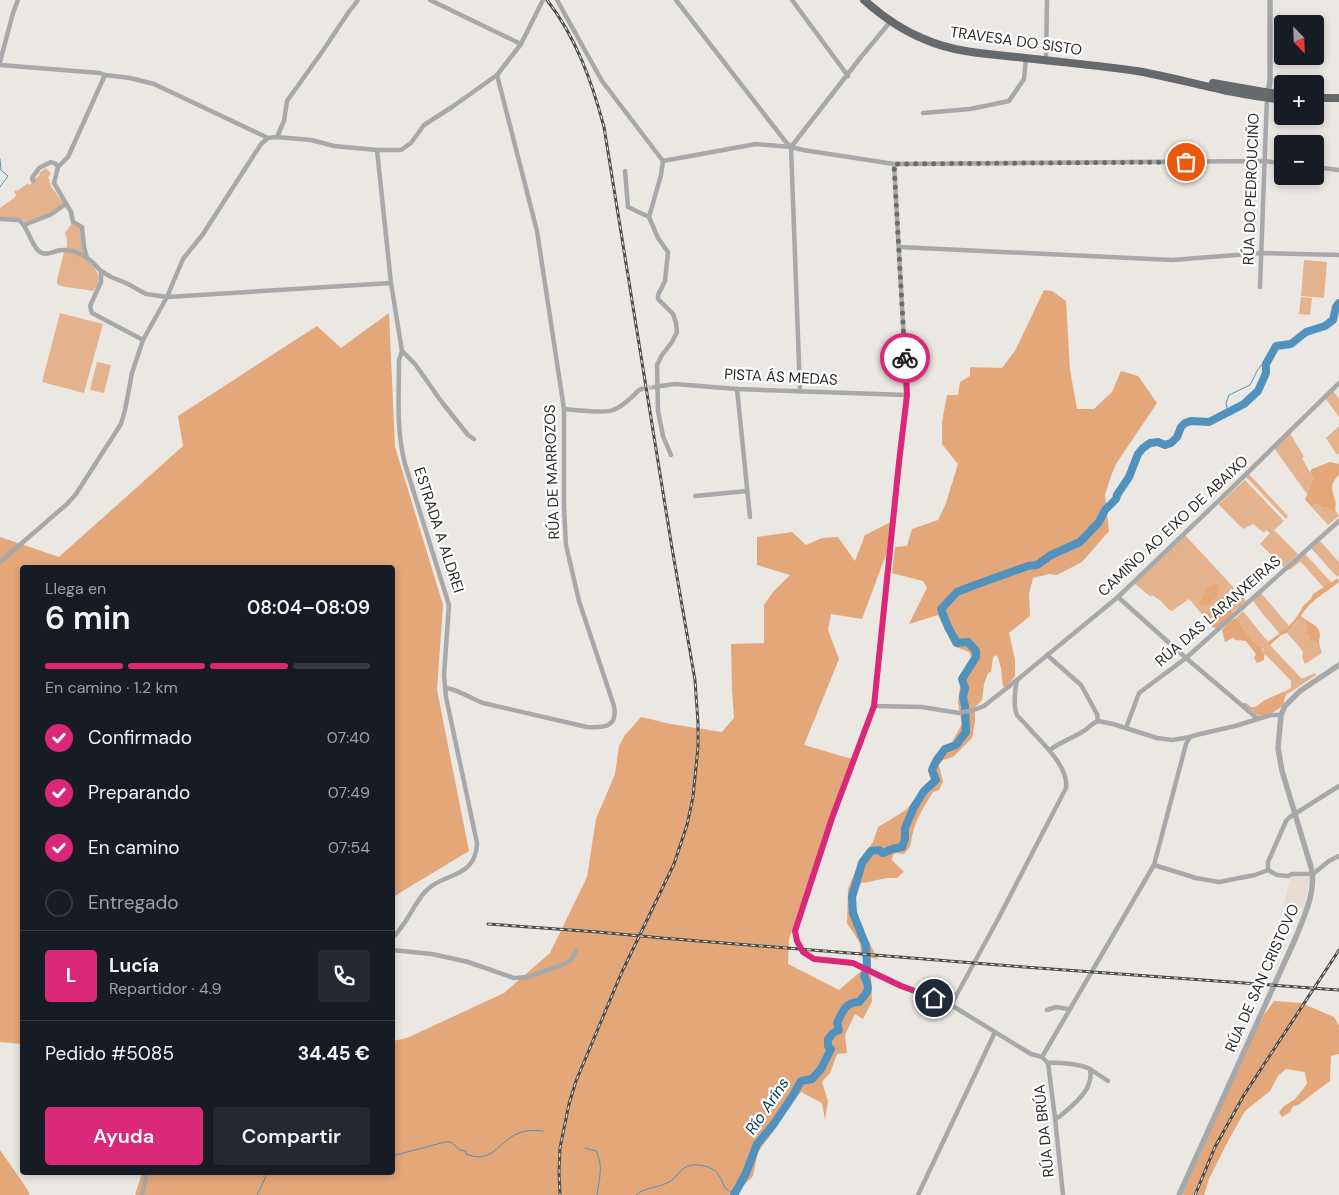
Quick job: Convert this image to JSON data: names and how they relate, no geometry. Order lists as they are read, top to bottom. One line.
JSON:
{"streets":{"highway":["TRAVESA DO SISTO"],"street":["RÚA DO PEDROUCIÑO","PISTA ÁS MEDAS","RÚA DE MARROZOS","CAMIÑO AO EIXO DE ABAIXO","ESTRADA A ALDREI","RÚA DAS LARANXEIRAS","RÚA DE SAN CRISTOVO","RÚA DA BRÚA"]},"crossings":[["TRAVESA DO SISTO","RÚA DO PEDROUCIÑO"],["RÚA DE MARROZOS","ESTRADA A ALDREI"]],"water":["Río Aríns"],"north":"bottom right","page":{"map_buttons":["+","−"],"heading":["6 min","Llega en","08:04–08:09"],"panel":["Lucía","Repartidor · 4.9","Pedido #5085","34.45 €"],"bar":"En camino · 1.2 km","list":[["Confirmado","07:40"],["Preparando","07:49"],["En camino","07:54"],"Entregado"],"round":"L","buttons":["Ayuda","Compartir"]}}
